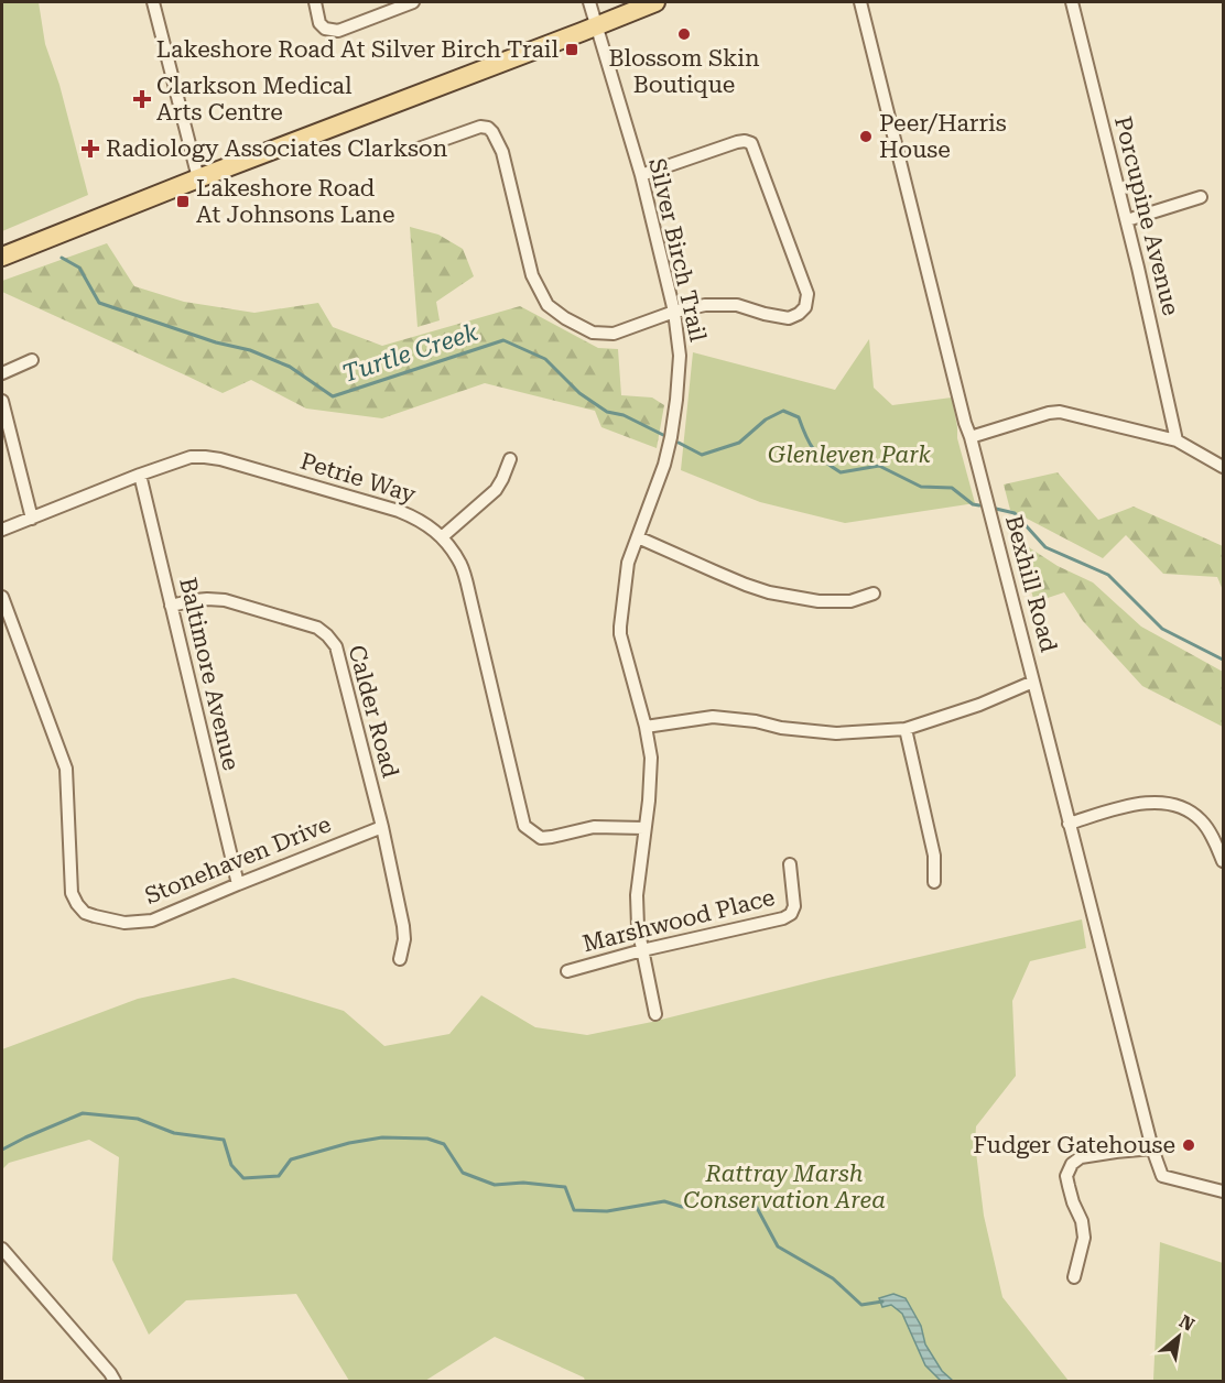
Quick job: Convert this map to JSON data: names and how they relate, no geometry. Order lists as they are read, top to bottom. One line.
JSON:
{"streets":{"street":["Porcupine Avenue","Silver Birch Trail","Petrie Way","Bexhill Road","Baltimore Avenue","Calder Road","Stonehaven Drive","Marshwood Place"]},"crossings":[["Silver Birch Trail","Petrie Way"],["Silver Birch Trail","Marshwood Place"],["Petrie Way","Baltimore Avenue"],["Baltimore Avenue","Calder Road"],["Baltimore Avenue","Stonehaven Drive"],["Calder Road","Stonehaven Drive"]],"water":["Turtle Creek"],"parks":["Glenleven Park","Rattray Marsh Conservation Area"],"places":{"other":["Blossom Skin Boutique","Peer/Harris House","Fudger Gatehouse"],"transit":["Lakeshore Road At Silver Birch Trail","Lakeshore Road At Johnsons Lane"],"health":["Clarkson Medical Arts Centre","Radiology Associates Clarkson"]},"north":"top right"}
